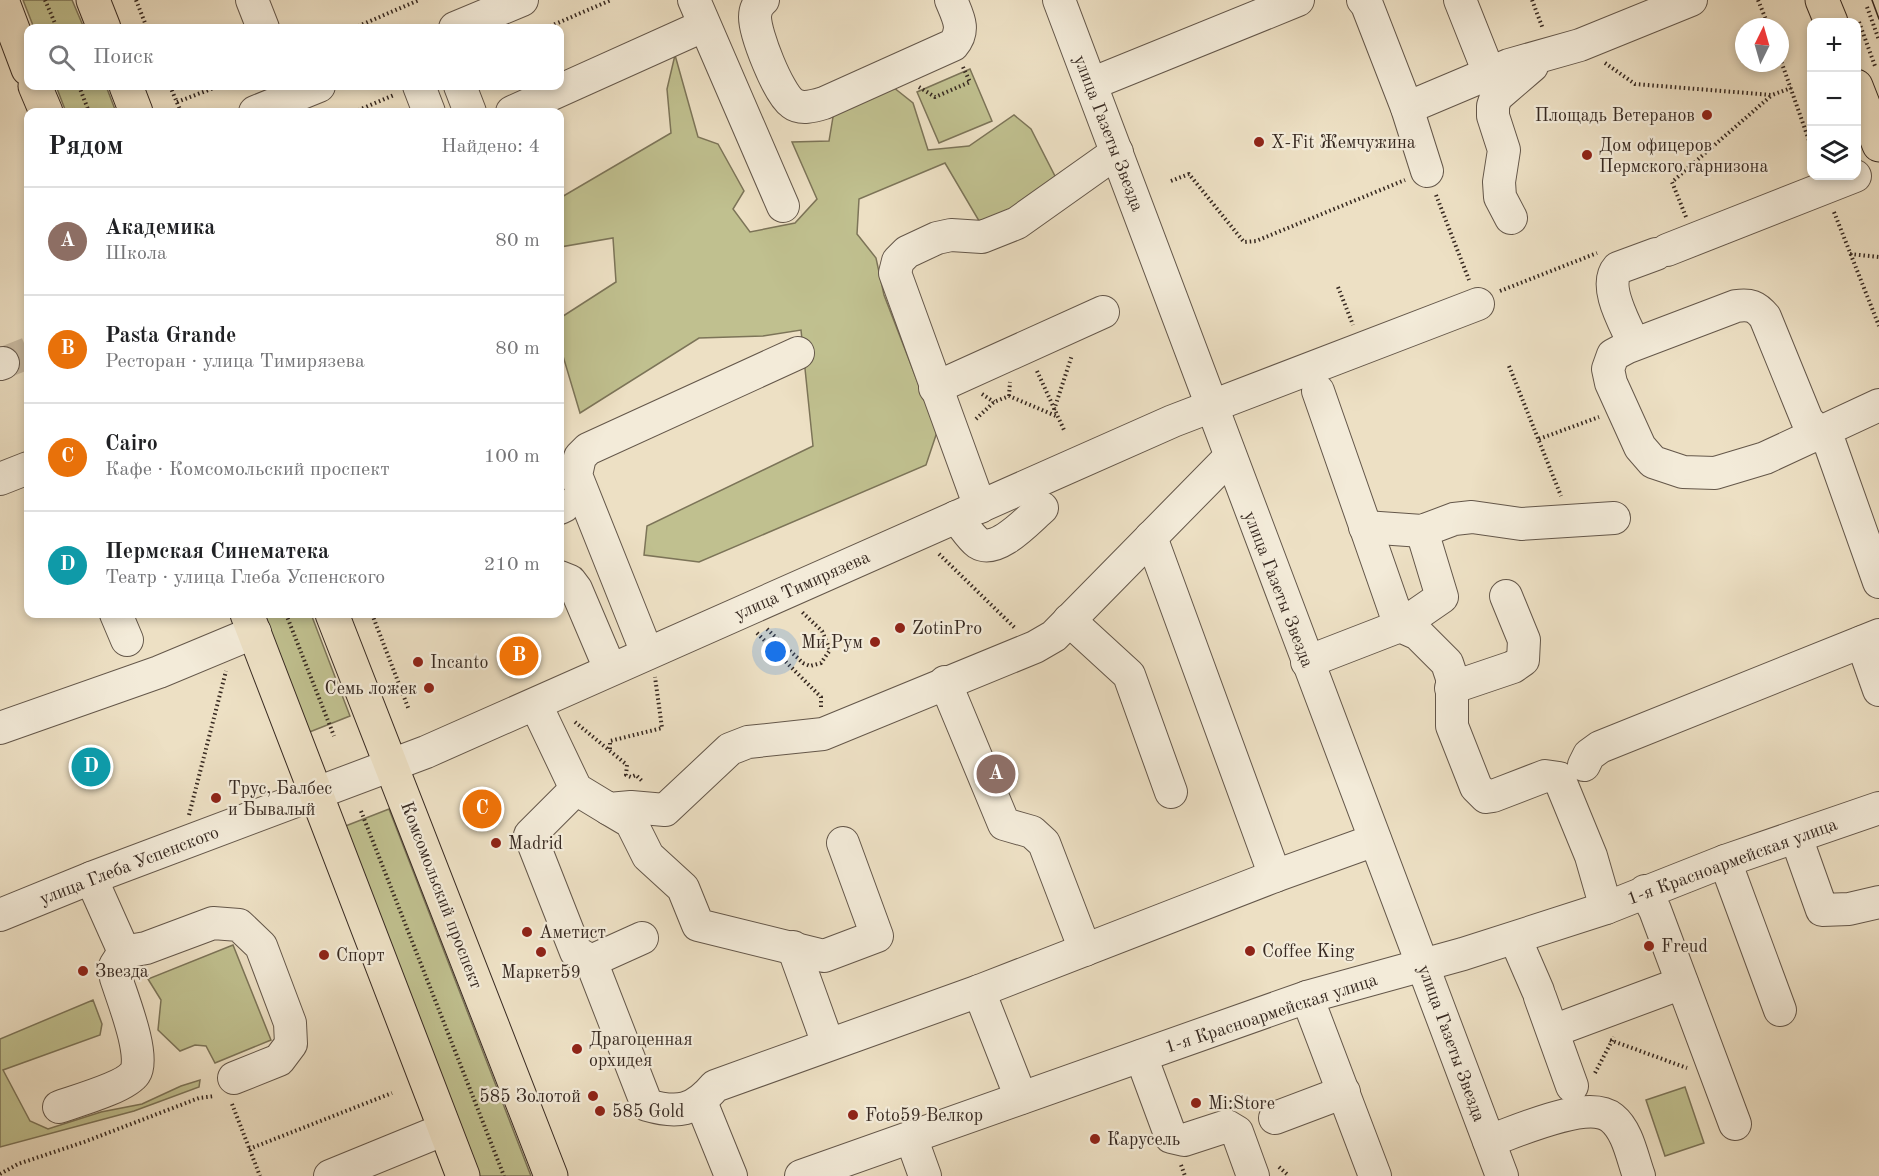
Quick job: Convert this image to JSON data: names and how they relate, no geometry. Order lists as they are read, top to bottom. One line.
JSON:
{"streets":{"main road":["Комсомольский проспект"],"street":["улица Газеты Звезда","улица Тимирязева","1-я Красноармейская улица","улица Глеба Успенского"]},"crossings":[["улица Газеты Звезда","улица Тимирязева"],["улица Газеты Звезда","1-я Красноармейская улица"],["улица Тимирязева","улица Глеба Успенского"],["улица Тимирязева","Комсомольский проспект"],["улица Глеба Успенского","Комсомольский проспект"]],"places":["Площадь Ветеранов","X-Fit Жемчужина","Дом офицеров Пермского гарнизона","ZotinPro","Ми Рум","Incanto","Семь ложек","Трус, Балбес и Бывалый","Madrid","Аметист","Freud","Coffee King","Маркет59","Спорт","Звезда","Драгоценная орхидея","585 Золотой","Mi:Store","585 Gold","Foto59 Велкор","Карусель"],"north":"top","page":{"map_buttons":["+","−"],"search":"Поиск","heading":["Рядом","Найдено: 4"],"list":[{"mark":"A","name":"Академика","note":"Школа","value":"80 m"},{"mark":"B","name":"Pasta Grande","note":"Ресторан · улица Тимирязева","value":"80 m"},{"mark":"C","name":"Cairo","note":"Кафе · Комсомольский проспект","value":"100 m"},{"mark":"D","name":"Пермская Синематека","note":"Театр · улица Глеба Успенского","value":"210 m"}],"pins":["B","D","A","C"]}}
